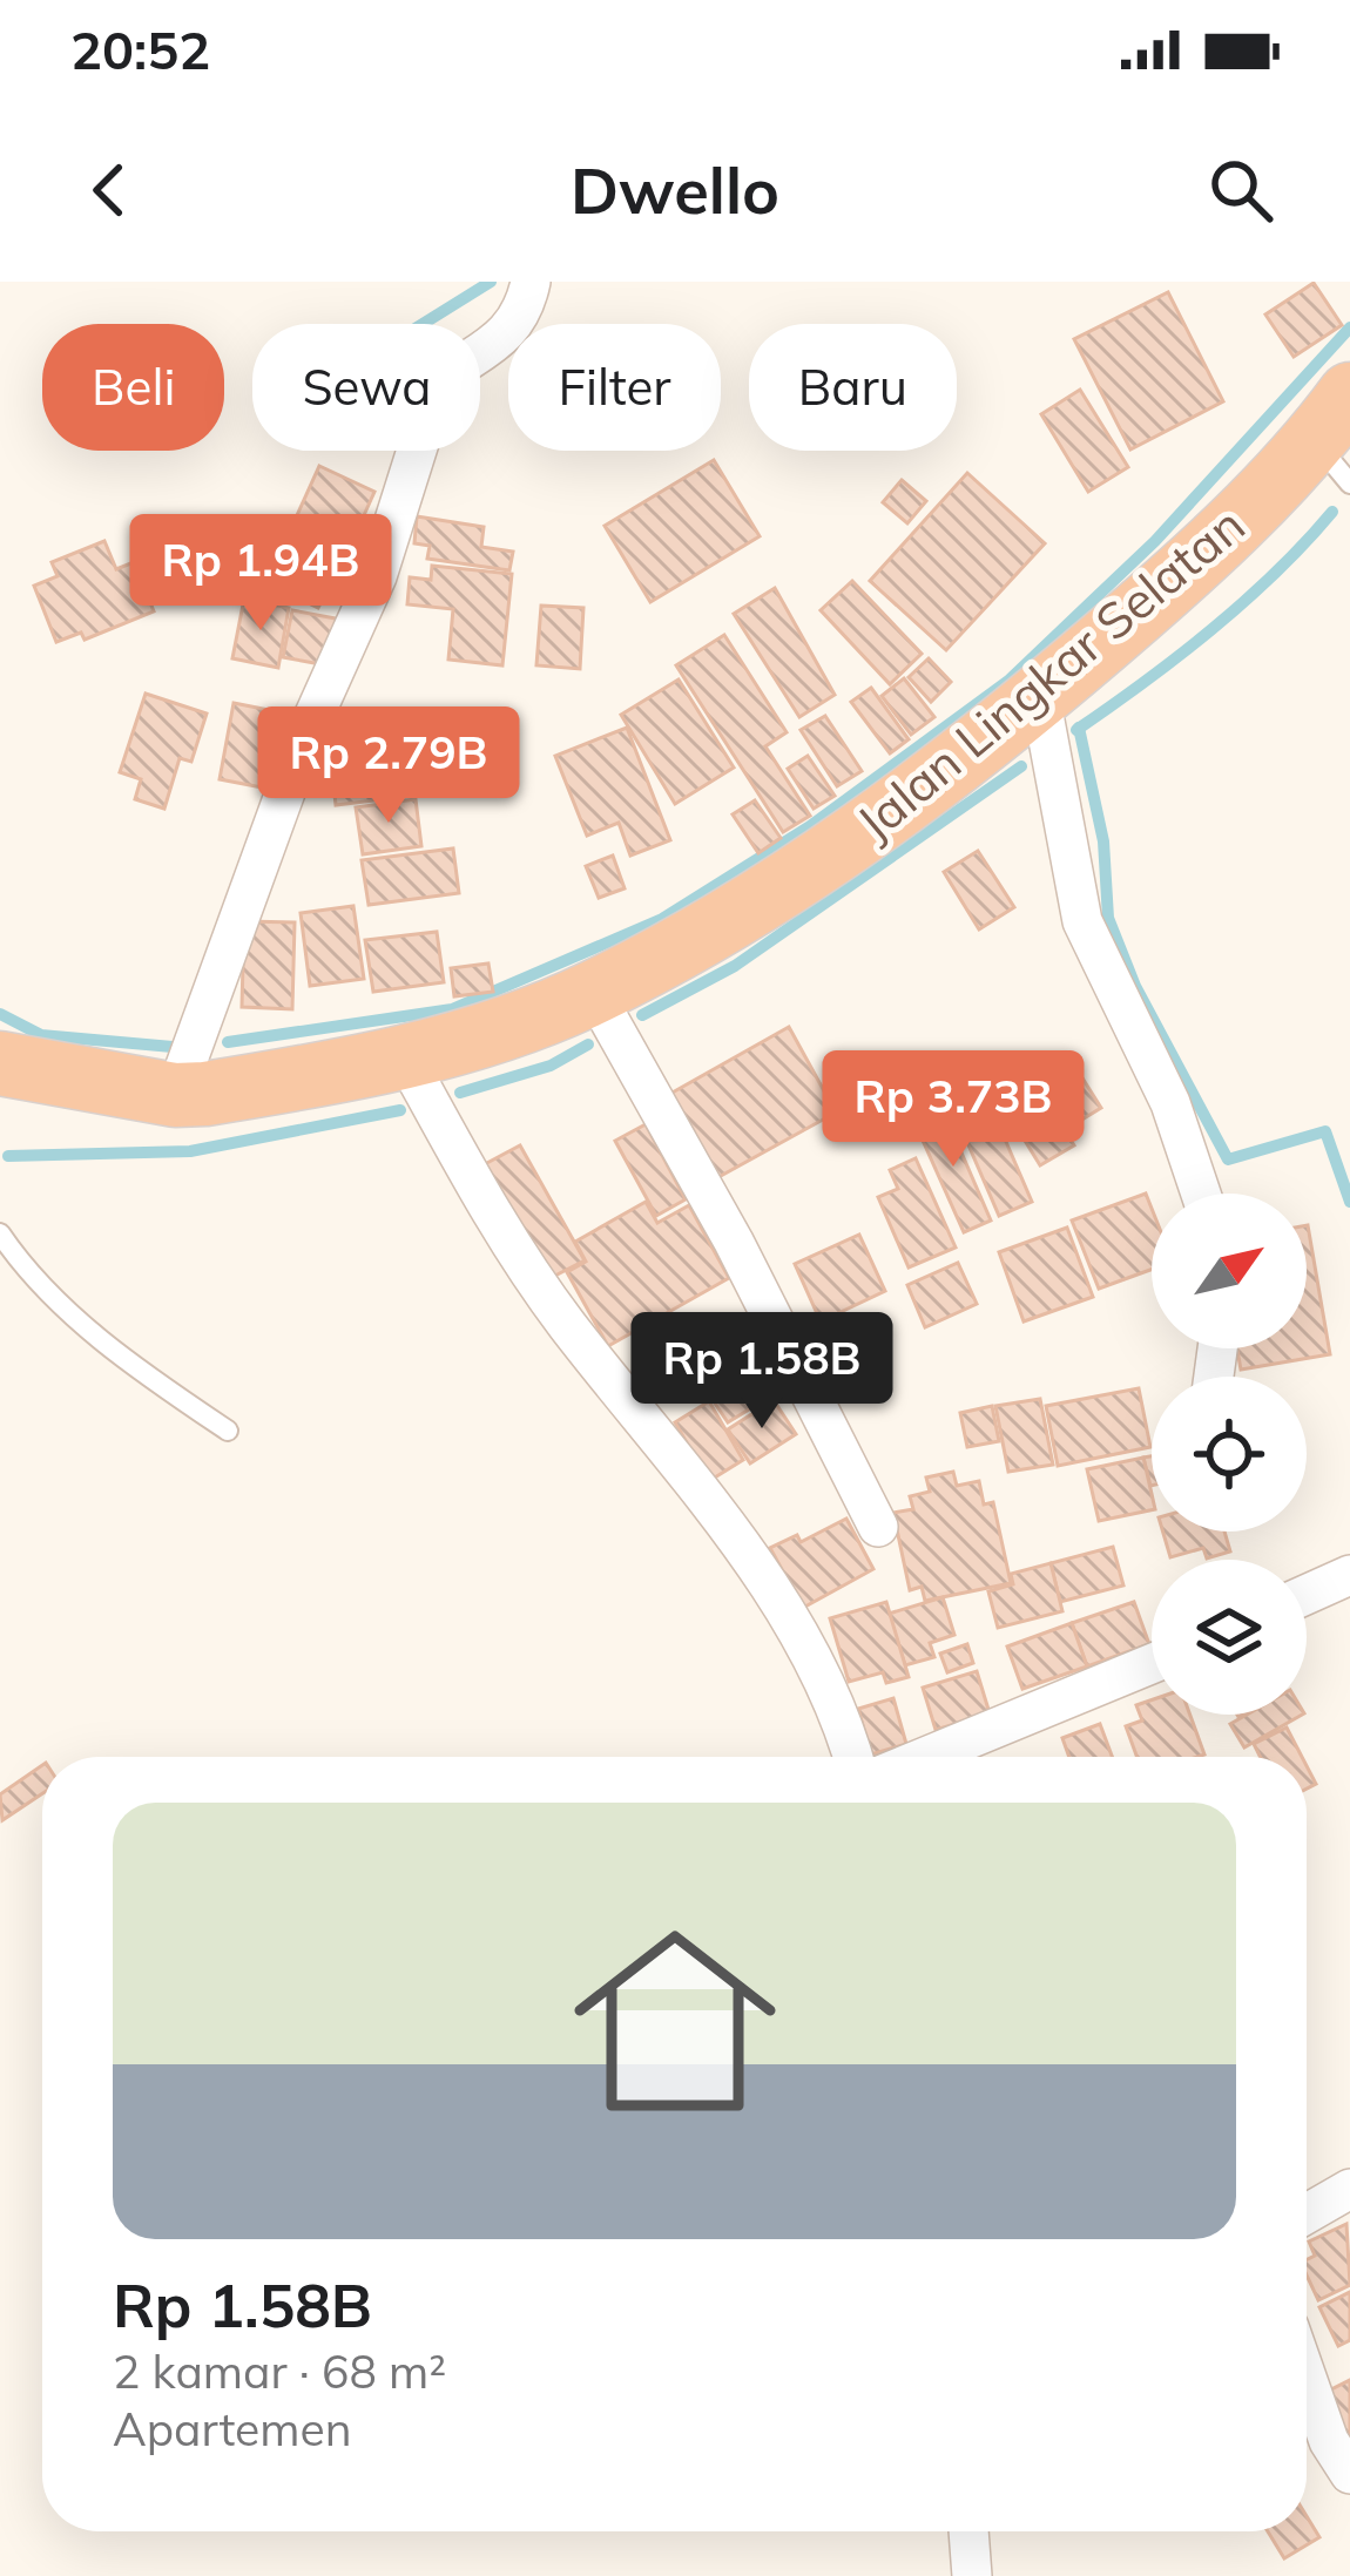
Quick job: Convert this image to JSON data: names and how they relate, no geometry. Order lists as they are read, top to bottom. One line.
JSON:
{"streets":{"highway":["Jalan Lingkar Selatan"]},"north":"top right","page":{"status":"20:52","header":"Dwello","chip":["Beli","Sewa","Filter","Baru"],"price":["Rp 1.94B","Rp 2.79B","Rp 3.73B","Rp 1.58B"],"list":[{"name":"Rp 1.58B","note":"2 kamar · 68 m² · Apartemen"}]}}
